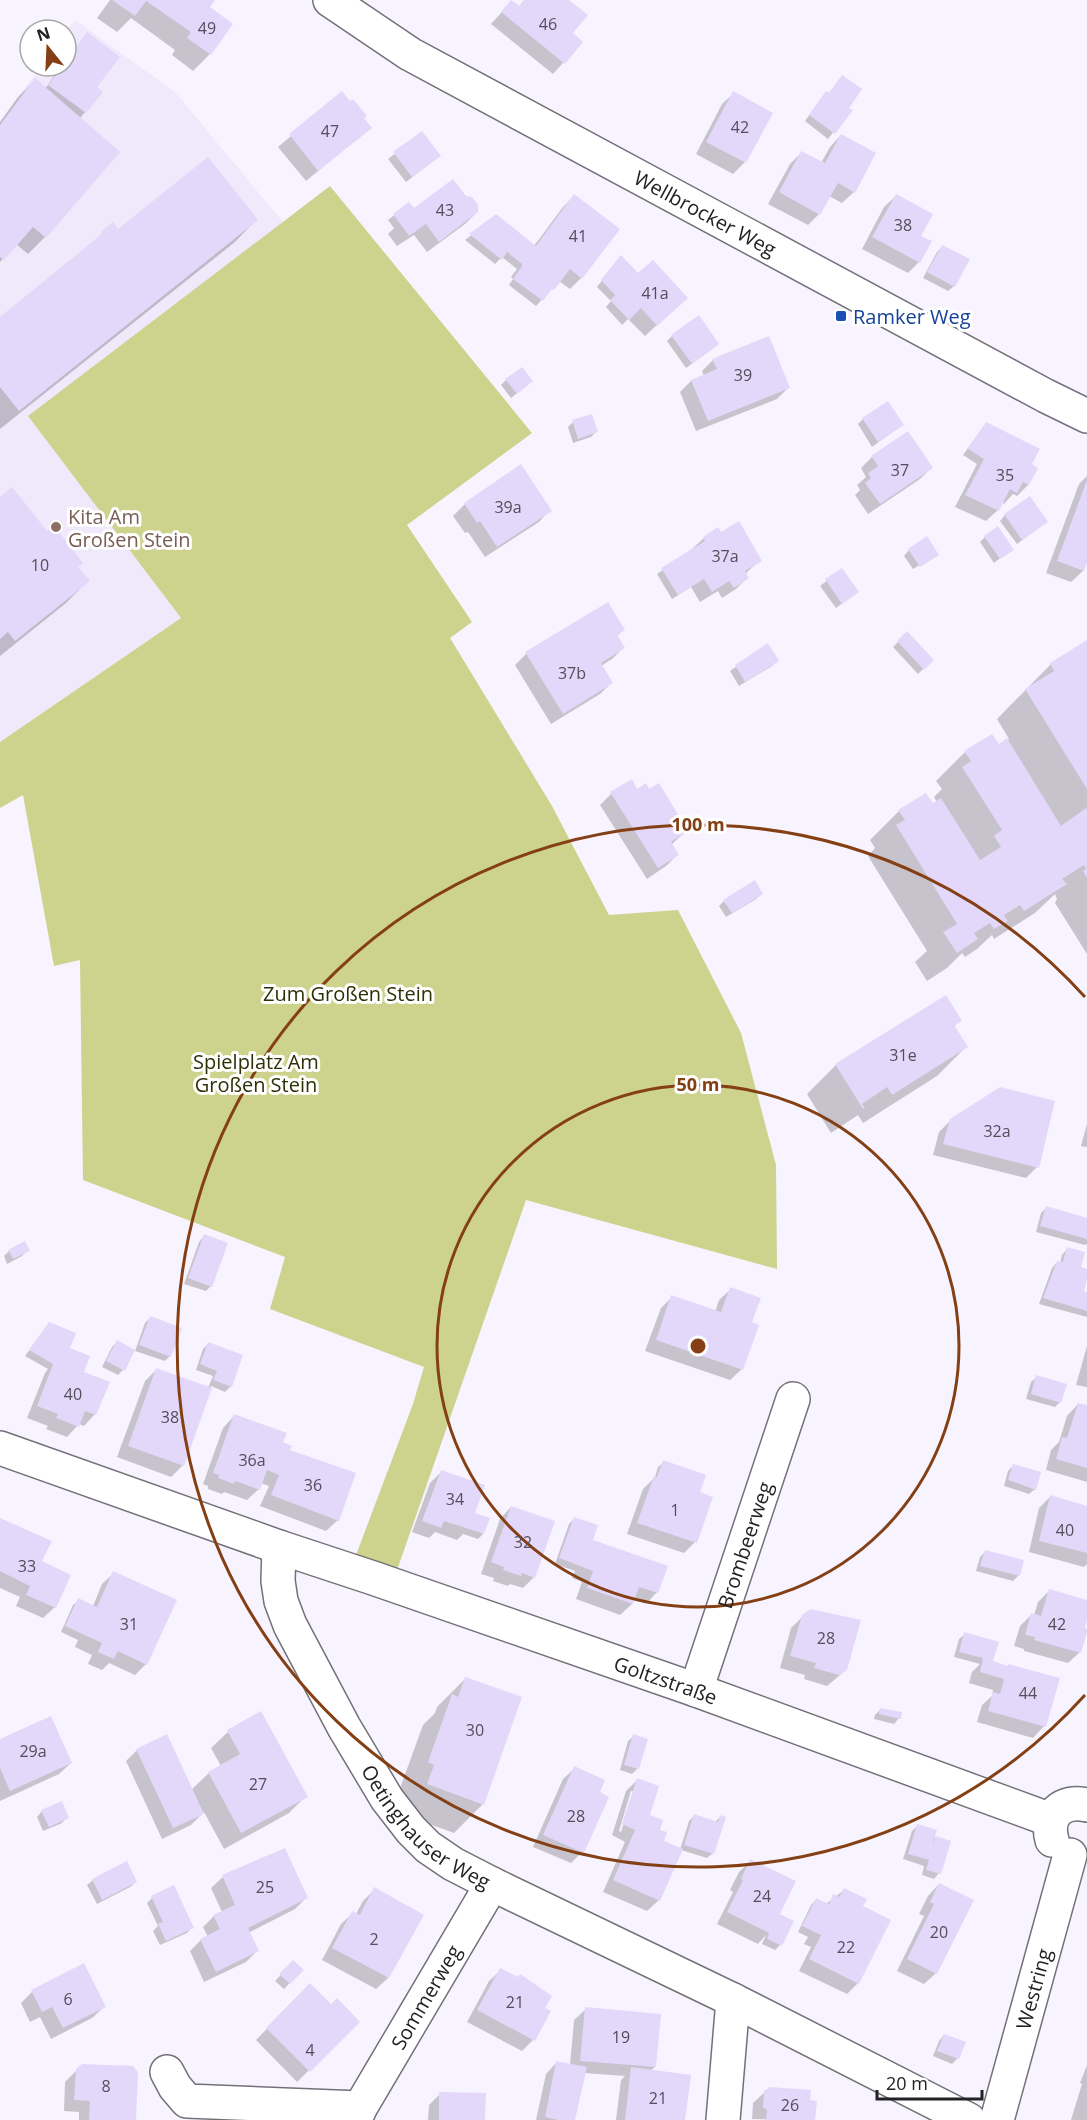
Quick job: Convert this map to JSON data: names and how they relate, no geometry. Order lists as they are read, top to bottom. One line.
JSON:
{"streets":{"street":["Wellbrocker Weg","Brombeerweg","Goltzstraße","Oetinghauser Weg","Westring","Sommerweg"]},"crossings":[["Brombeerweg","Goltzstraße"],["Goltzstraße","Oetinghauser Weg"],["Oetinghauser Weg","Sommerweg"]],"parks":["Zum Großen Stein","Spielplatz Am Großen Stein"],"places":{"transit":["Ramker Weg"],"other":["Kita Am Großen Stein"]},"house_numbers":["46","49","42","47","43","38","41","41a","39","37","35","39a","37a","10","37b","31e","32a","40","38","36a","36","34","1","40","32","33","31","42","28","44","30","29a","27","28","25","24","20","2","22","6","21","19","4","8","21","26"],"scale_bar":"20 m","north":"top","rings":["100 m","50 m"]}
